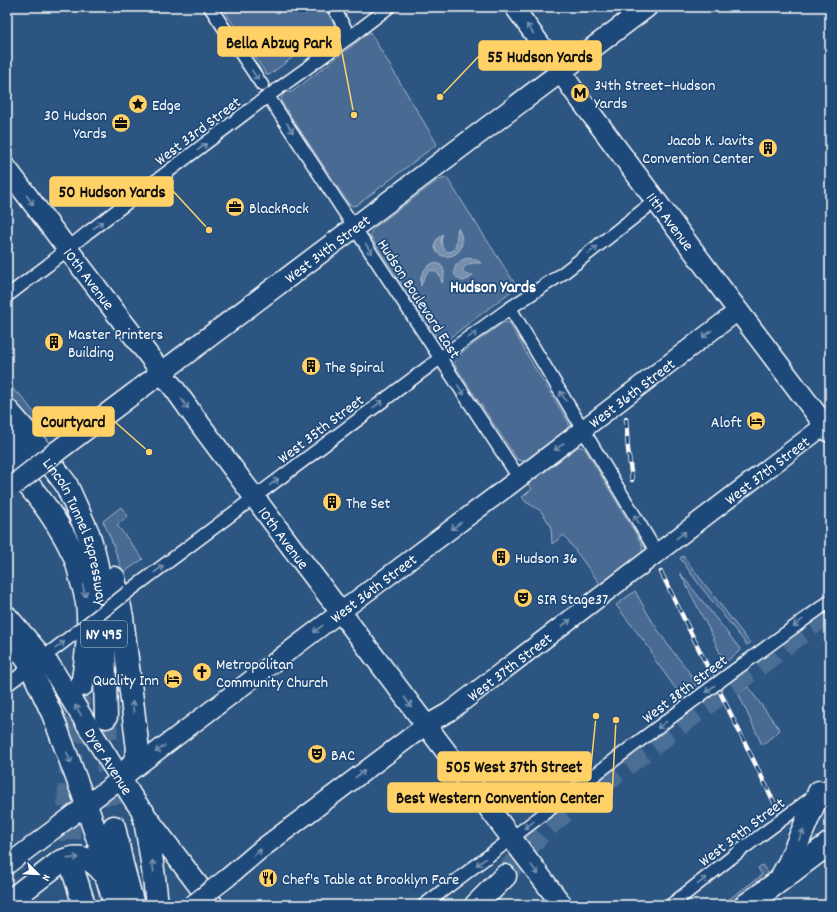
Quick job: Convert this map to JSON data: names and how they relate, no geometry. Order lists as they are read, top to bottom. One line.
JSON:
{"streets":{"highway":["Lincoln Tunnel Expressway","NY 495"],"main road":["11th Avenue","West 34th Street","10th Avenue","West 36th Street","West 37th Street","Dyer Avenue"],"street":["West 33rd Street","Hudson Boulevard East","West 35th Street","West 38th Street","West 39th Street"]},"crossings":[["West 33rd Street","10th Avenue"],["West 33rd Street","Hudson Boulevard East"],["11th Avenue","West 34th Street"],["11th Avenue","West 36th Street"],["11th Avenue","West 35th Street"],["11th Avenue","West 37th Street"],["West 34th Street","10th Avenue"],["West 34th Street","Hudson Boulevard East"],["10th Avenue","West 36th Street"],["10th Avenue","West 35th Street"],["10th Avenue","West 37th Street"],["10th Avenue","West 38th Street"],["Hudson Boulevard East","West 36th Street"],["Hudson Boulevard East","West 35th Street"],["West 36th Street","Dyer Avenue"],["West 35th Street","Dyer Avenue"]],"one_way":["West 33rd Street","10th Avenue","West 36th Street","West 35th Street","West 37th Street","West 38th Street","West 39th Street"],"districts":["Hudson Yards"],"places":{"metro station":["34th Street–Hudson Yards"],"other":["55 Hudson Yards","Bella Abzug Park","50 Hudson Yards","Courtyard","505 West 37th Street","Best Western Convention Center"],"place":["Edge"],"office":["30 Hudson Yards","BlackRock"],"building":["Jacob K. Javits Convention Center","Master Printers Building","The Spiral","The Set","Hudson 36"],"hotel":["Aloft","Quality Inn"],"theatre":["SIR Stage37","BAC"],"church":["Metropolitan Community Church"],"restaurant":["Chef's Table at Brooklyn Fare"]},"north":"bottom right"}
